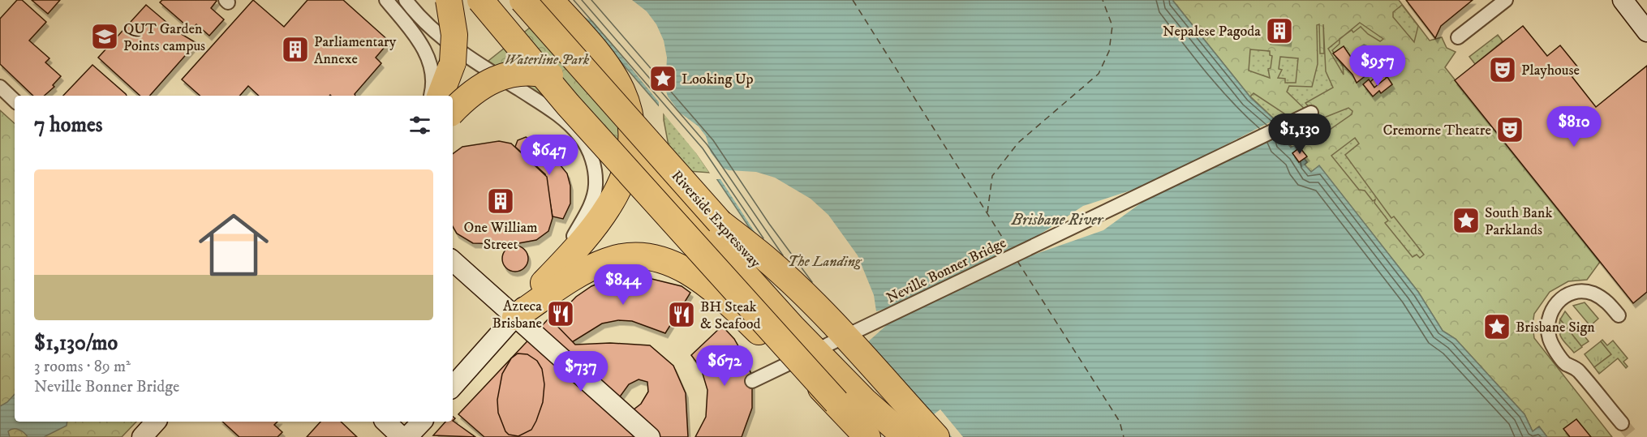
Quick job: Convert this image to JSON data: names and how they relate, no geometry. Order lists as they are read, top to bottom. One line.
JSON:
{"streets":{"highway":["Riverside Expressway"],"street":["Neville Bonner Bridge"]},"water":["Brisbane River"],"parks":["Waterline Park","The Landing"],"places":{"building":["Nepalese Pagoda","Parliamentary Annexe","One William Street"],"school or university":["QUT Garden Points campus"],"theatre":["Playhouse","Cremorne Theatre"],"place":["Looking Up","South Bank Parklands","Brisbane Sign"],"restaurant":["Azteca Brisbane","BH Steak & Seafood"]},"page":{"price":["$957","$810","$1,130","$647","$844","$672","$737"],"heading":"7 homes","list":[{"name":"$1,130/mo","note":"3 rooms · 89 m² · Neville Bonner Bridge"}]}}
